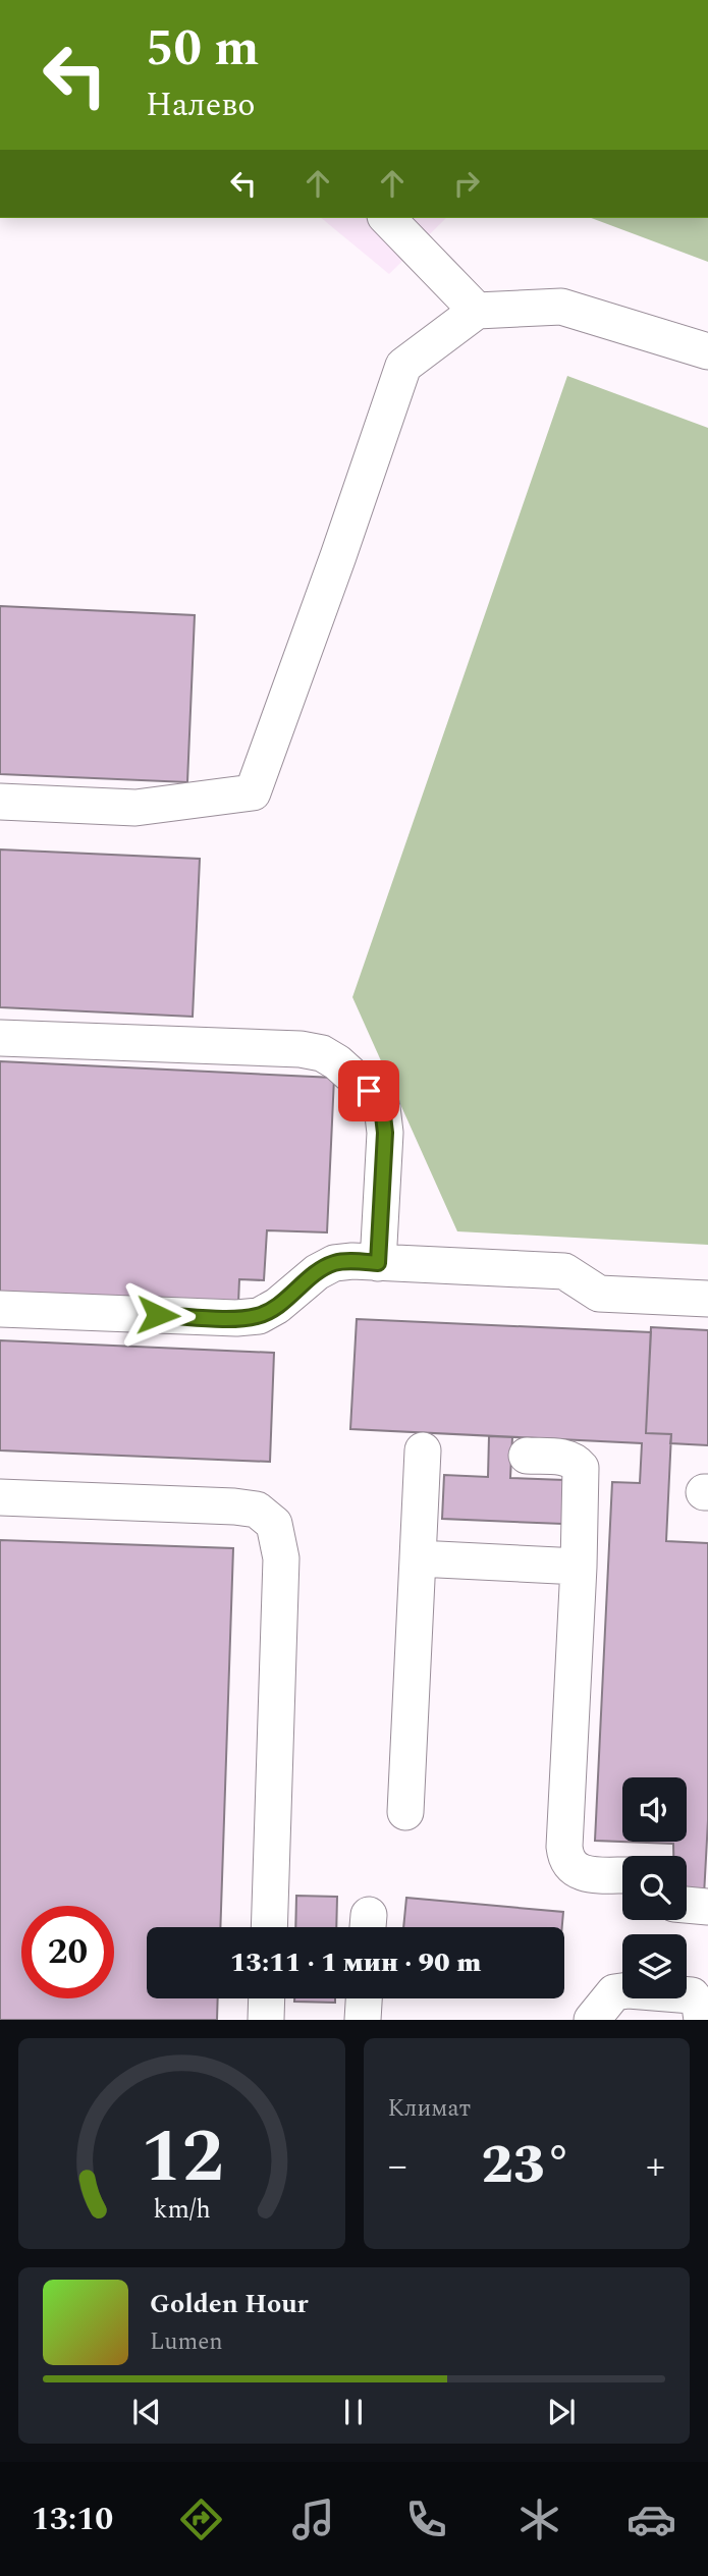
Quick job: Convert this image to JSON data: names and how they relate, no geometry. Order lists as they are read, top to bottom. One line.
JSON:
{"page":{"turn":["50 m","Налево"],"limit":"20","trip":"13:11 · 1 мин · 90 m","tile":"Климат","heat":["−","23°","+"],"song":["Golden Hour","Lumen"],"tabs":"13:10","gauge":["12","km/h"]}}
